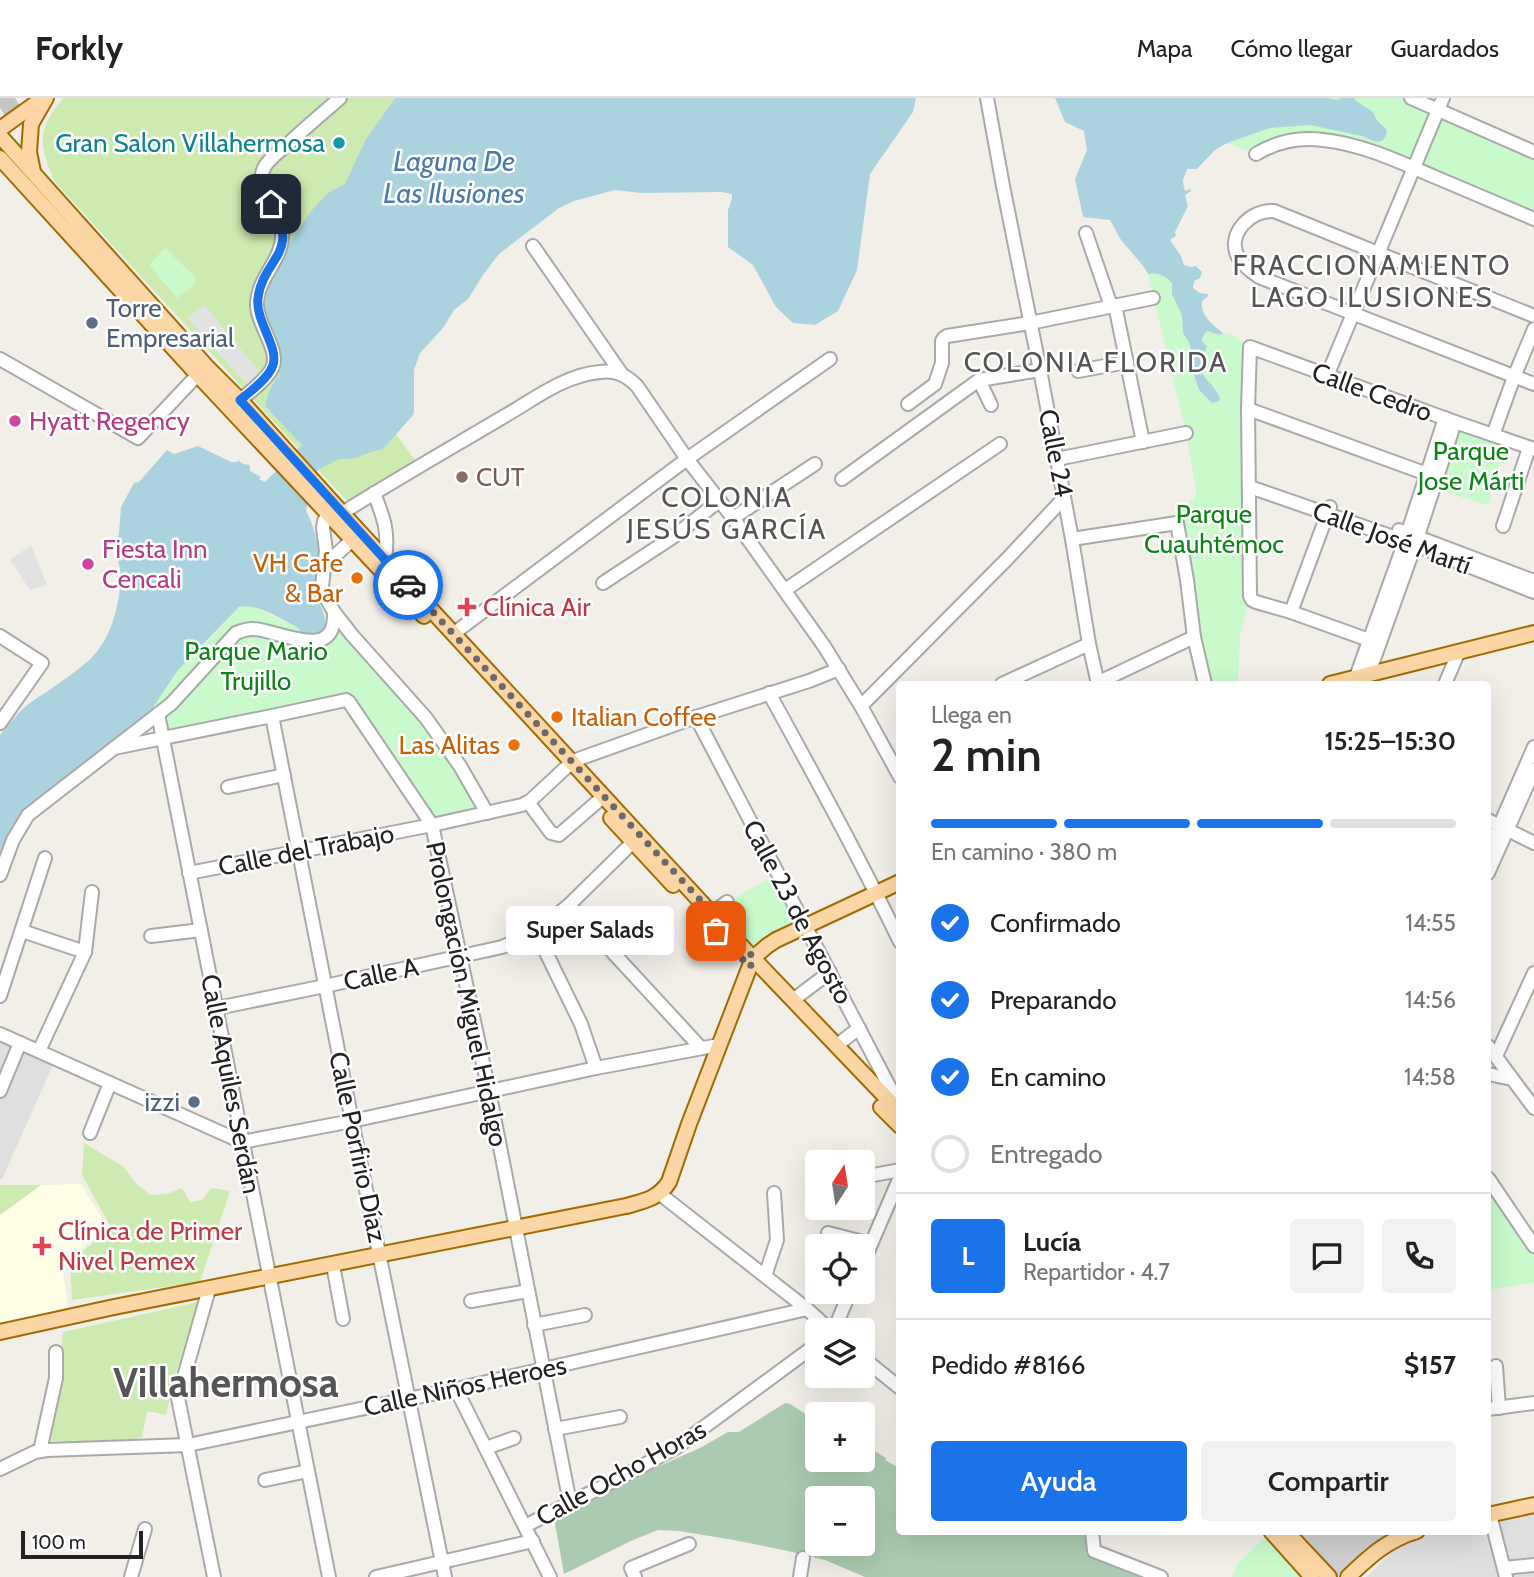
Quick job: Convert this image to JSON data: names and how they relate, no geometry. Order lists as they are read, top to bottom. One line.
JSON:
{"streets":{"street":["Calle Cedro","Calle 24","Calle José Martí","Calle del Trabajo","Calle 23 de Agosto","Calle A","Prolongación Miguel Hidalgo","Calle Aquiles Serdán","Calle Porfirio Díaz","Calle Niños Heroes","Calle Ocho Horas"]},"crossings":[["Calle del Trabajo","Prolongación Miguel Hidalgo"],["Calle del Trabajo","Calle Aquiles Serdán"],["Calle del Trabajo","Calle Porfirio Díaz"],["Calle A","Prolongación Miguel Hidalgo"],["Calle A","Calle Aquiles Serdán"],["Calle A","Calle Porfirio Díaz"],["Prolongación Miguel Hidalgo","Calle Aquiles Serdán"],["Prolongación Miguel Hidalgo","Calle Porfirio Díaz"],["Prolongación Miguel Hidalgo","Calle Niños Heroes"],["Prolongación Miguel Hidalgo","Calle Ocho Horas"],["Calle Aquiles Serdán","Calle Niños Heroes"],["Calle Porfirio Díaz","Calle Niños Heroes"]],"districts":["FRACCIONAMIENTO LAGO ILUSIONES","COLONIA FLORIDA","COLONIA JESÚS GARCÍA","Villahermosa"],"water":["Laguna De Las Ilusiones"],"parks":["Parque Jose Márti","Parque Cuauhtémoc","Parque Mario Trujillo"],"places":{"other":["Gran Salon Villahermosa","Torre Empresarial","Hyatt Regency","CUT","Fiesta Inn Cencali","VH Cafe & Bar","Italian Coffee","Las Alitas","Super Salads","izzi"],"health":["Clínica Air","Clínica de Primer Nivel Pemex"]},"scale_bar":"100 m","north":"top","page":{"header":"Forkly","nav":["Mapa","Cómo llegar","Guardados"],"heading":["2 min","Llega en","15:25–15:30"],"panel":["Lucía","Repartidor · 4.7","Pedido #8166","$157"],"bar":"En camino · 380 m","list":[["Confirmado","14:55"],["Preparando","14:56"],["En camino","14:58"],"Entregado"],"bubble":"Super Salads","map_buttons":["+","−"],"round":"L","buttons":["Ayuda","Compartir"],"scale":"100 m"}}
